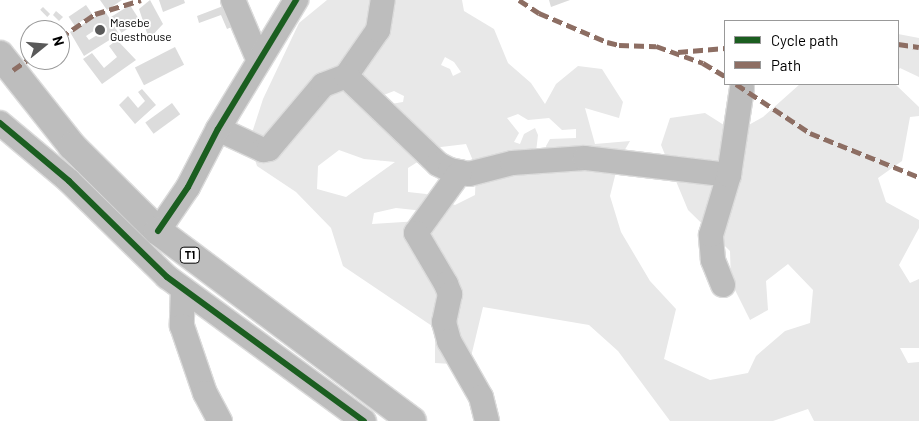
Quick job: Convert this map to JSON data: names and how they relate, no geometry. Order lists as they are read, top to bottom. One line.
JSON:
{"streets":{"highway":["T1"]},"places":["Masebe Guesthouse"],"legend":["Cycle path","Path"],"north":"right"}
